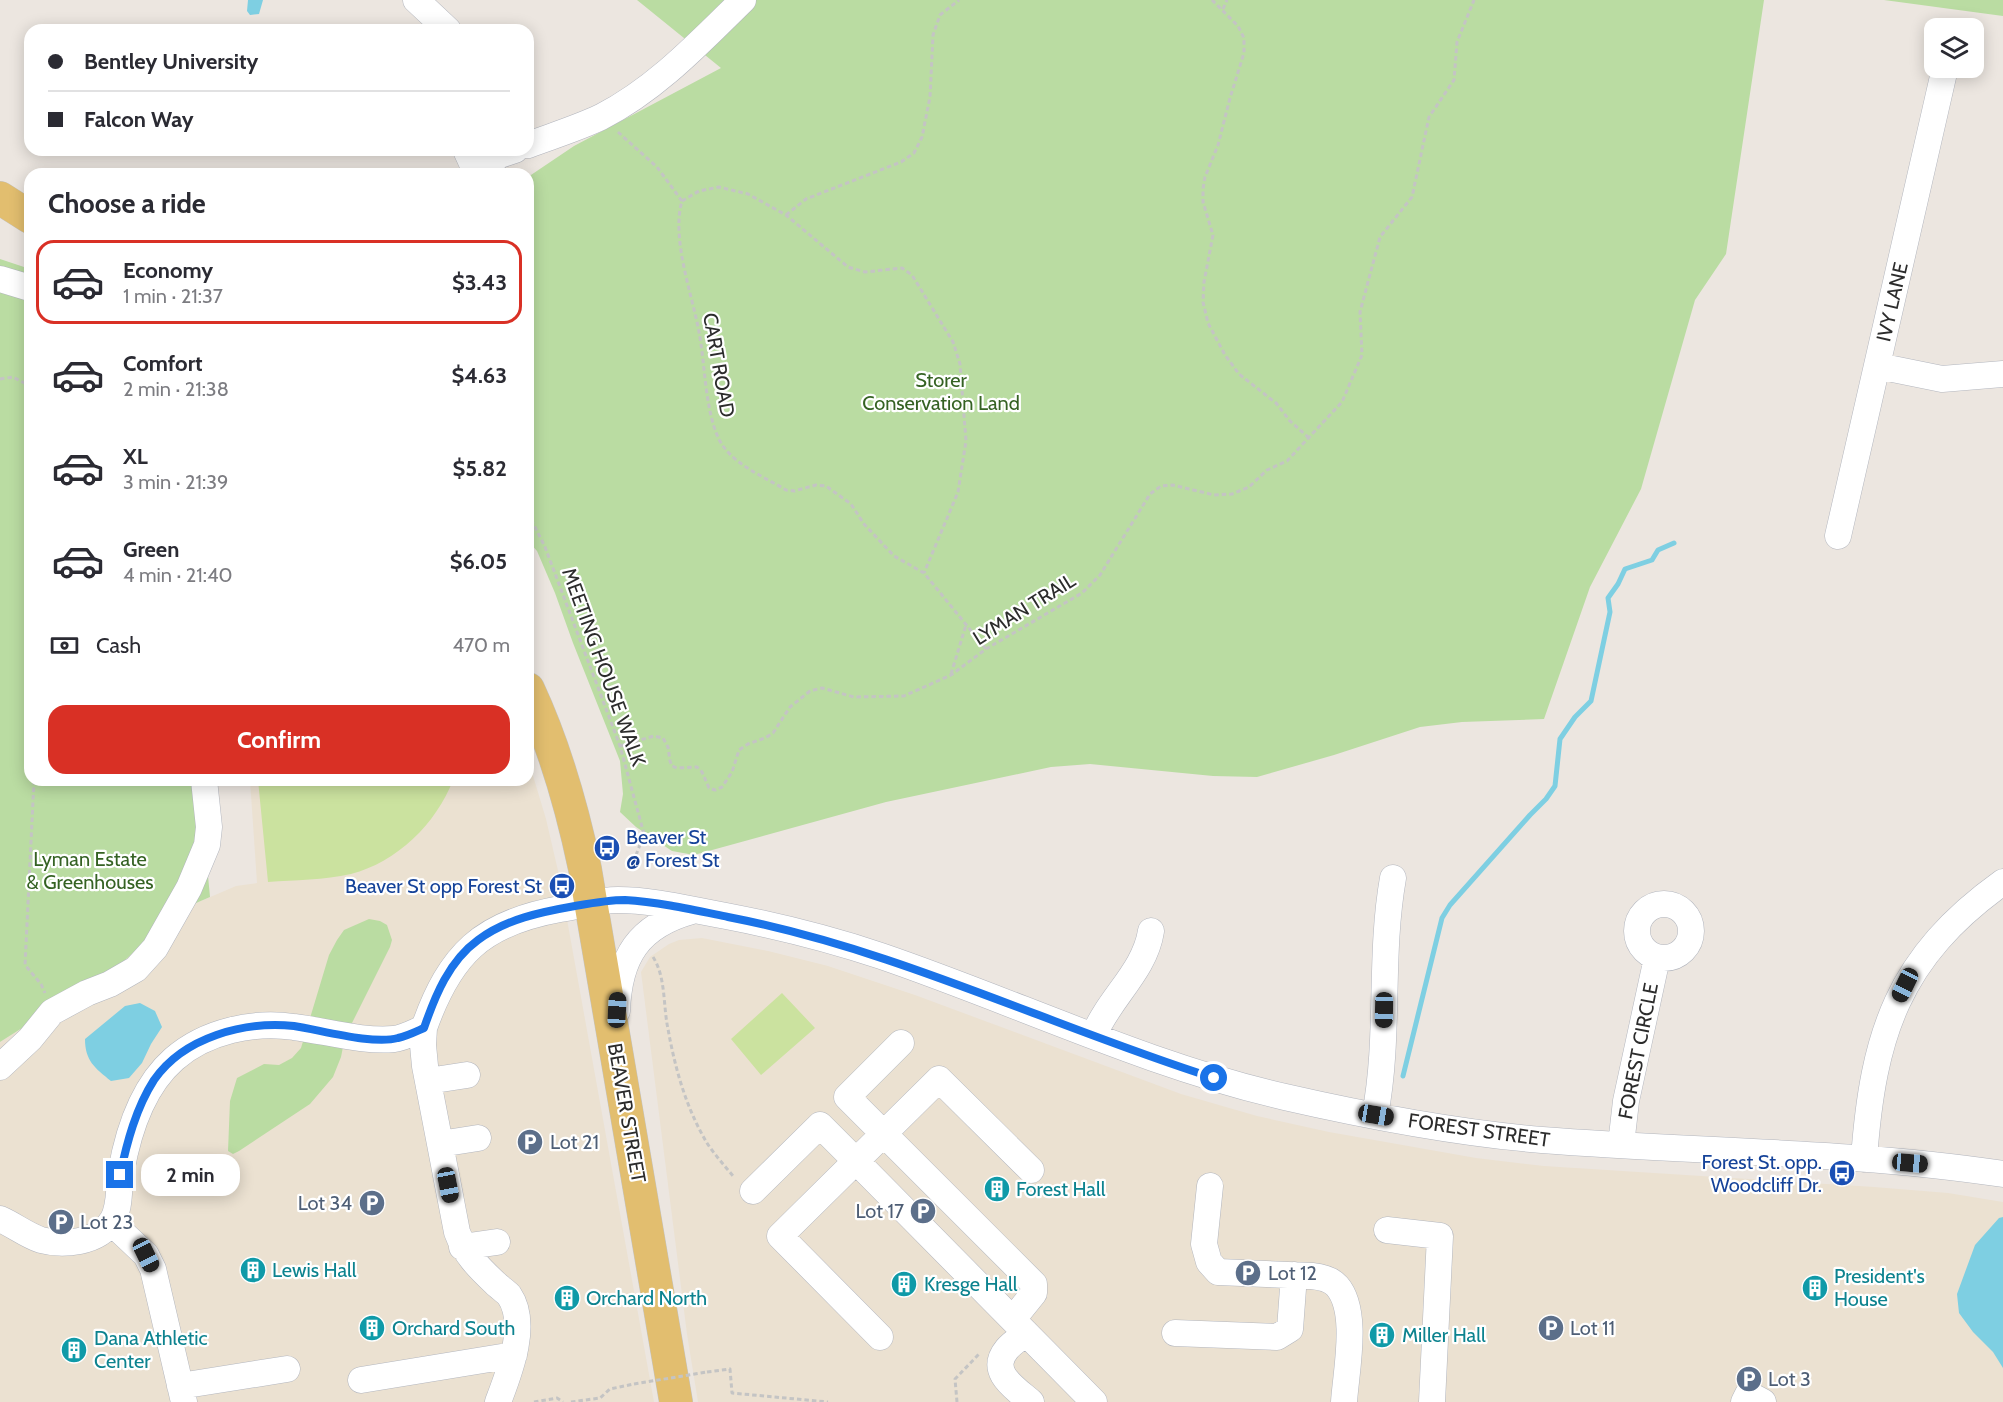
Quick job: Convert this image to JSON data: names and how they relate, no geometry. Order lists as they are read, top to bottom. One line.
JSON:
{"streets":{"main road":["BEAVER STREET"],"street":["IVY LANE","FOREST CIRCLE","FOREST STREET"],"path":["CART ROAD","LYMAN TRAIL","MEETING HOUSE WALK"]},"crossings":[["CART ROAD","LYMAN TRAIL"],["LYMAN TRAIL","MEETING HOUSE WALK"],["FOREST CIRCLE","FOREST STREET"],["BEAVER STREET","FOREST STREET"]],"parks":["Storer Conservation Land","Lyman Estate & Greenhouses"],"places":{"bus stop":["Beaver St @ Forest St","Beaver St opp Forest St","Forest St. opp. Woodcliff Dr."],"parking":["Lot 21","Lot 34","Lot 17","Lot 23","Lot 12","Lot 11","Lot 3"],"building":["Forest Hall","Lewis Hall","Kresge Hall","President's House","Orchard North","Orchard South","Miller Hall","Dana Athletic Center"]},"page":{"banner":["Bentley University","Falcon Way"],"heading":"Choose a ride","list":[{"name":"Economy","note":"1 min · 21:37","value":"$3.43"},{"name":"Comfort","note":"2 min · 21:38","value":"$4.63"},{"name":"XL","note":"3 min · 21:39","value":"$5.82"},{"name":"Green","note":"4 min · 21:40","value":"$6.05"}],"pay":["Cash","470 m"],"buttons":"Confirm","bubble":"2 min"}}
